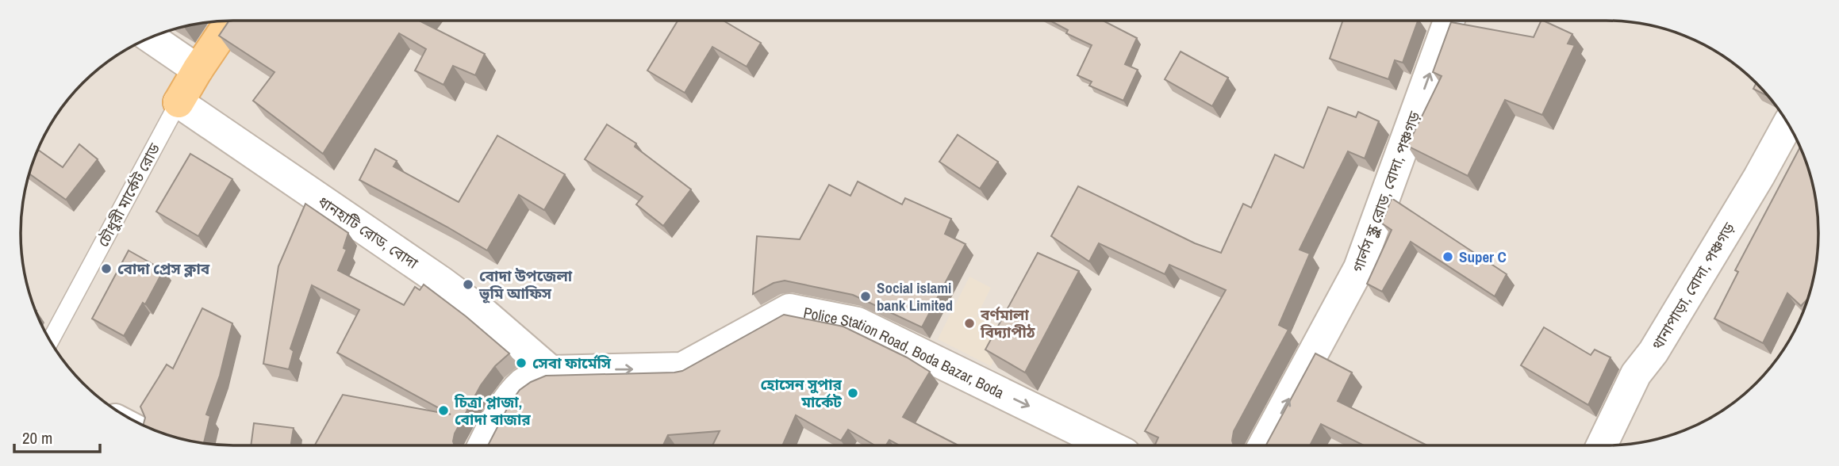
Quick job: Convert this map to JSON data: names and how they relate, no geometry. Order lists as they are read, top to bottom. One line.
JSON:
{"streets":{"street":["গার্লস স্কুল রোড, বোদা, পঞ্চগড়","ধানহাটি রোড, বোদা","থানাপাড়া, বোদা, পঞ্চগড়","Police Station Road, Boda Bazar, Boda"],"lane":["চৌধুরী মার্কেট রোড"]},"crossings":[["চৌধুরী মার্কেট রোড","ধানহাটি রোড, বোদা"],["ধানহাটি রোড, বোদা","Police Station Road, Boda Bazar, Boda"]],"one_way":["গার্লস স্কুল রোড, বোদা, পঞ্চগড়","Police Station Road, Boda Bazar, Boda"],"places":["Super C","বোদা প্রেস ক্লাব","বোদা উপজেলা ভূমি আফিস","Social islami bank Limited","বর্ণমালা বিদ্যাপীঠ","সেবা ফার্মেসি","হোসেন সুপার মার্কেট","চিত্রা প্লাজা, বোদা বাজার"],"scale_bar":"20 m"}
